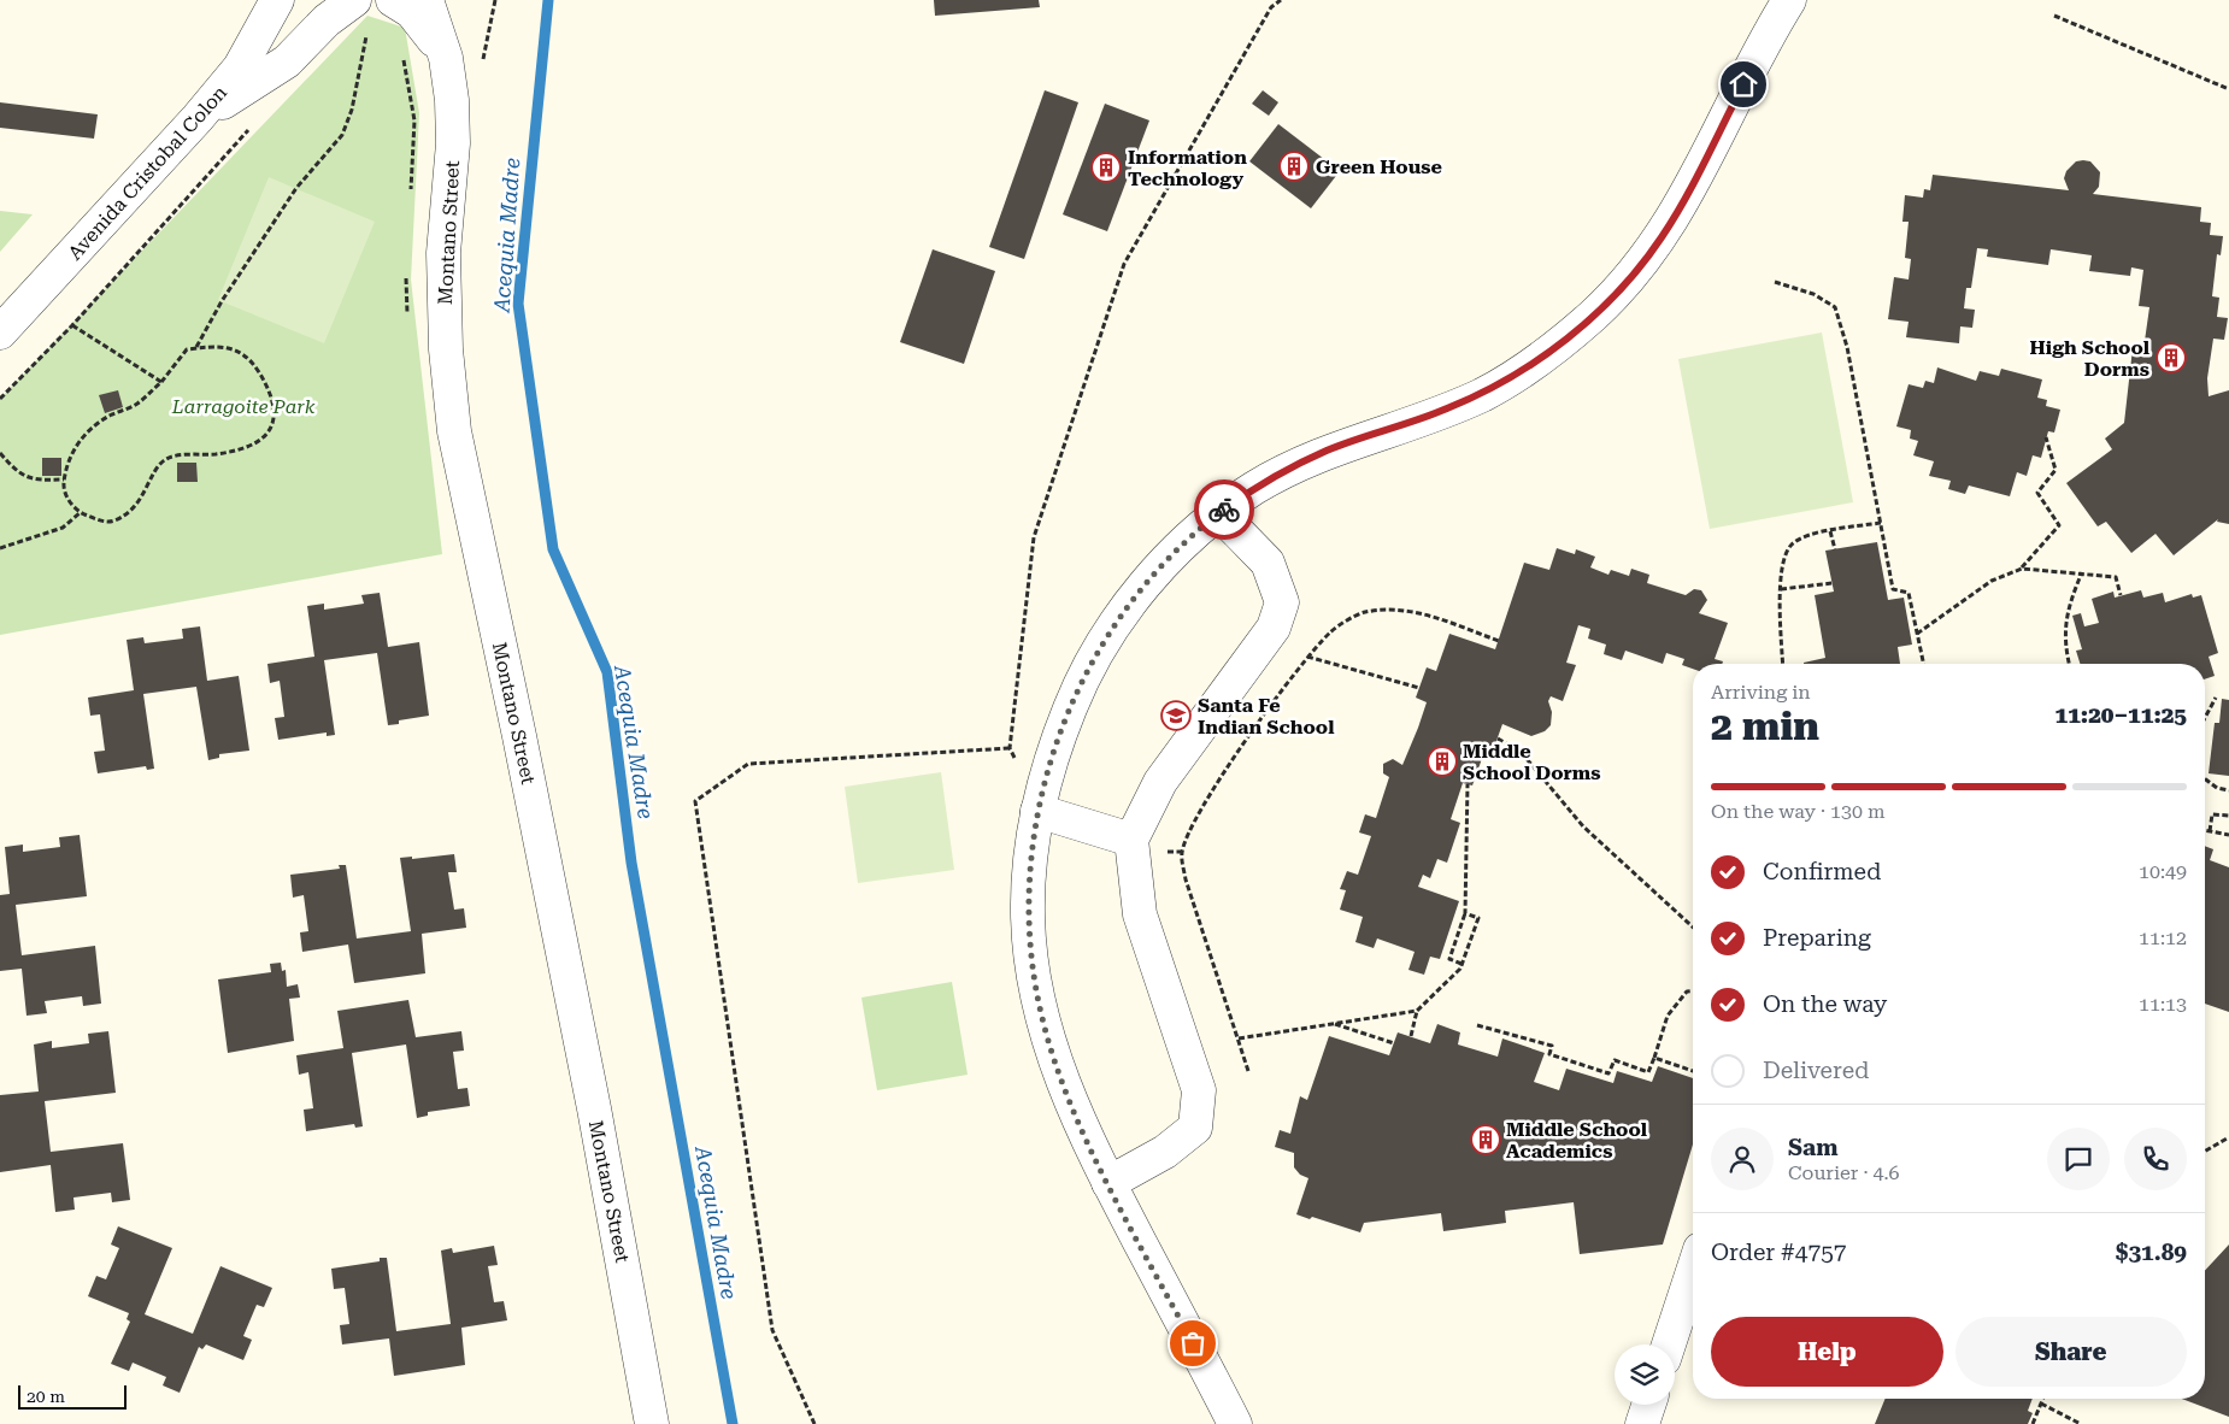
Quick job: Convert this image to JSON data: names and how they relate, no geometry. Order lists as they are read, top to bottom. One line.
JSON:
{"streets":{"street":["Avenida Cristobal Colon","Montano Street"]},"water":["Acequia Madre"],"parks":["Larragoite Park"],"places":{"building":["Green House","Information Technology","High School Dorms","Middle School Dorms","Middle School Academics"],"school or university":["Santa Fe Indian School"]},"scale_bar":"20 m","page":{"heading":["2 min","Arriving in","11:20–11:25"],"panel":["Sam","Courier · 4.6","Order #4757","$31.89"],"bar":"On the way · 130 m","list":[["Confirmed","10:49"],["Preparing","11:12"],["On the way","11:13"],"Delivered"],"buttons":["Help","Share"],"scale":"20 m"}}
